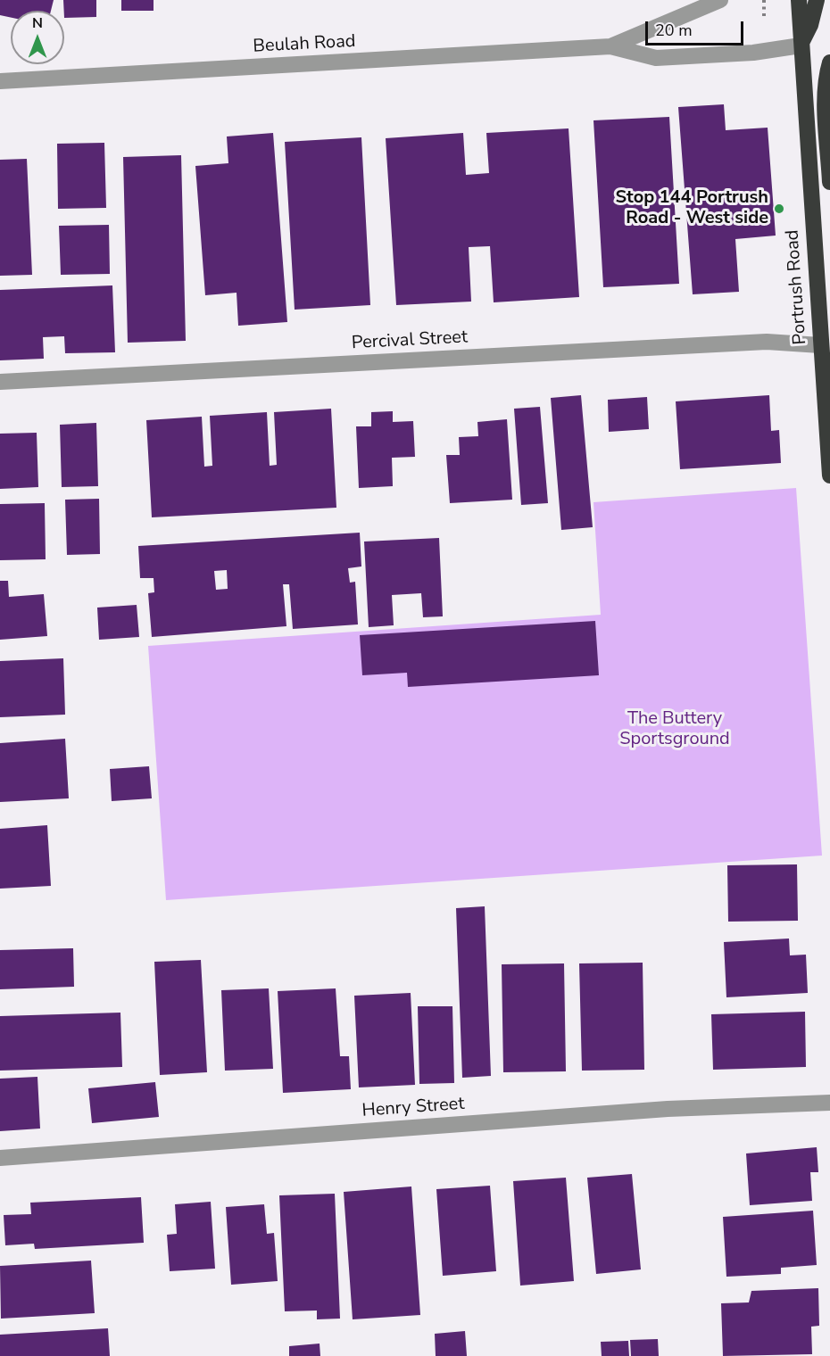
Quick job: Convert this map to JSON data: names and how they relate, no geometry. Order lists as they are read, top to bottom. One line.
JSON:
{"streets":{"highway":["Portrush Road"],"street":["Beulah Road","Percival Street","Henry Street"]},"crossings":[["Beulah Road","Portrush Road"],["Portrush Road","Percival Street"]],"parks":["The Buttery Sportsground"],"places":["Stop 144 Portrush Road - West side"],"scale_bar":"20 m","north":"top"}
